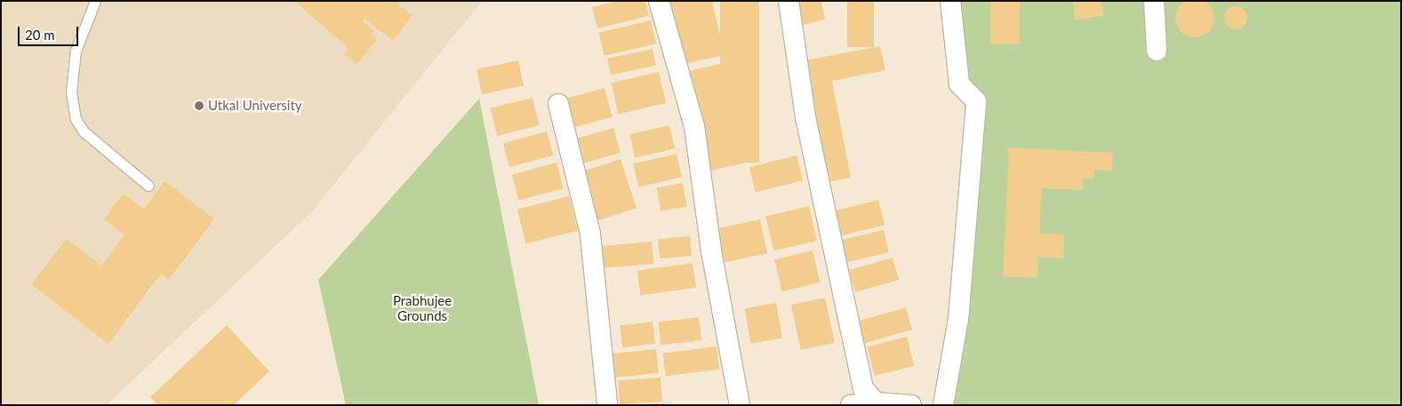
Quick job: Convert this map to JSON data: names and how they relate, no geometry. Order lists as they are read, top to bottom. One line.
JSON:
{"parks":["Prabhujee Grounds"],"places":["Utkal University"],"scale_bar":"20 m"}
